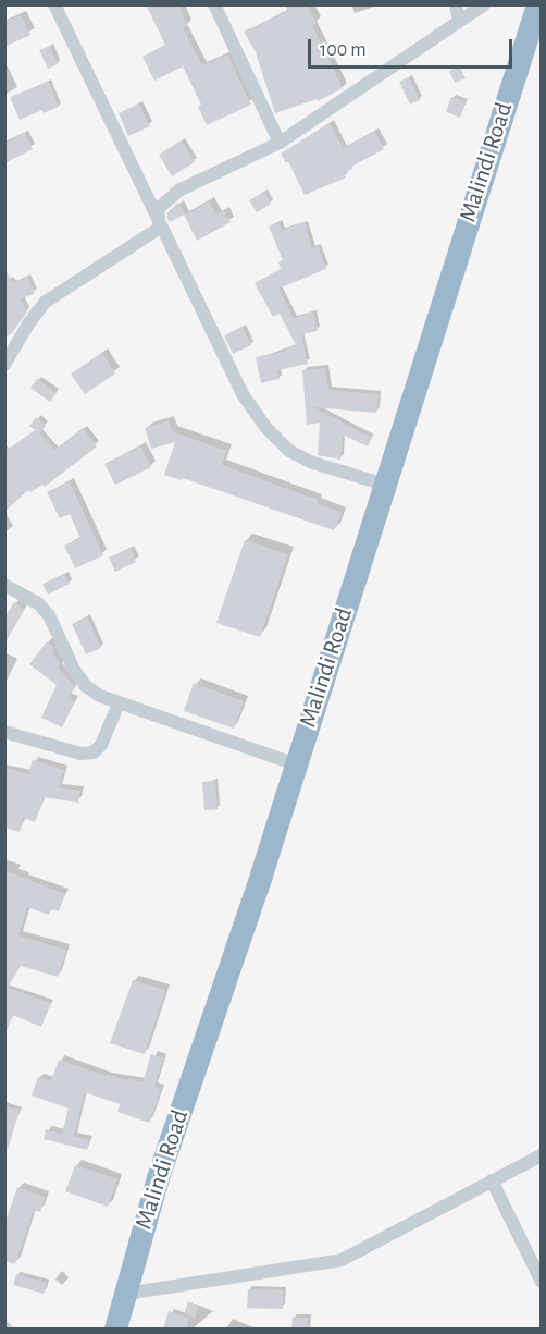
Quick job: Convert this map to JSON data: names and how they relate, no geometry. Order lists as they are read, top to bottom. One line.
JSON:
{"streets":{"highway":["Malindi Road"]},"scale_bar":"100 m"}
